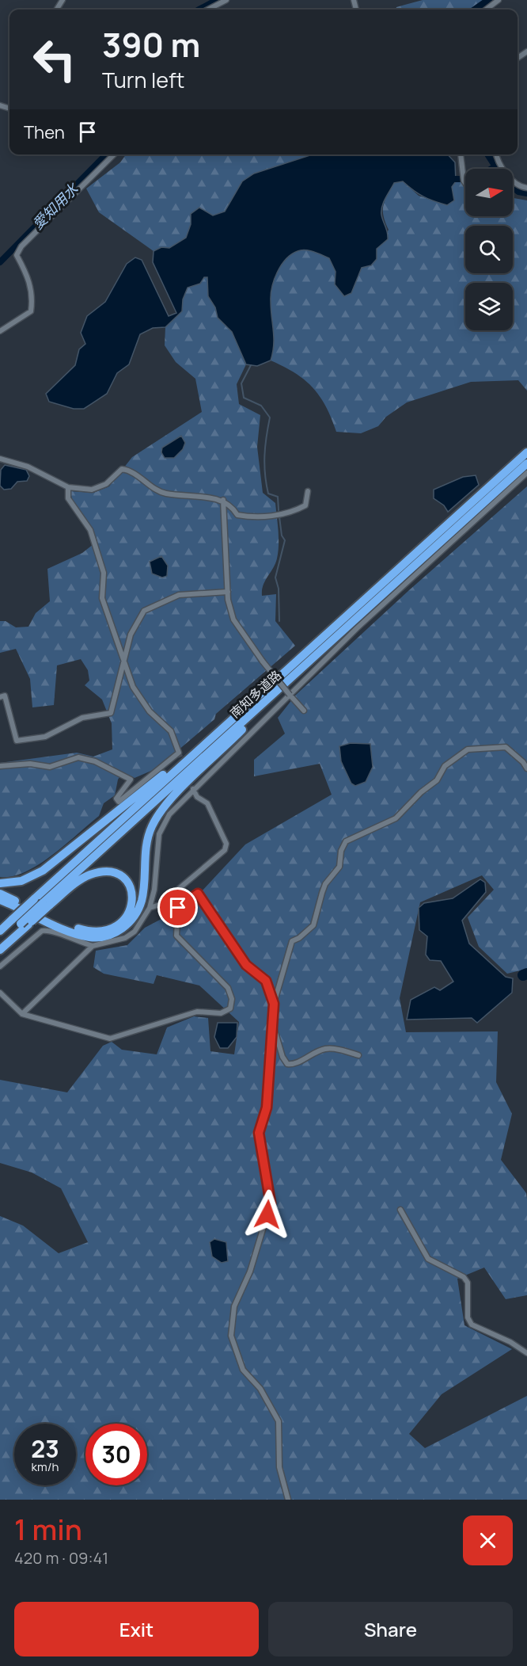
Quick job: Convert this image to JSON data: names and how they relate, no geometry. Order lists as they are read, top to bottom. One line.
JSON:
{"streets":{"highway":["南知多道路"]},"water":["愛知用水"],"north":"right","page":{"turn":["390 m","Turn left"],"then":"Then","speed":"23 km/h","limit":"30","heading":["1 min","420 m · 09:41"],"buttons":["Exit","Share"]}}
